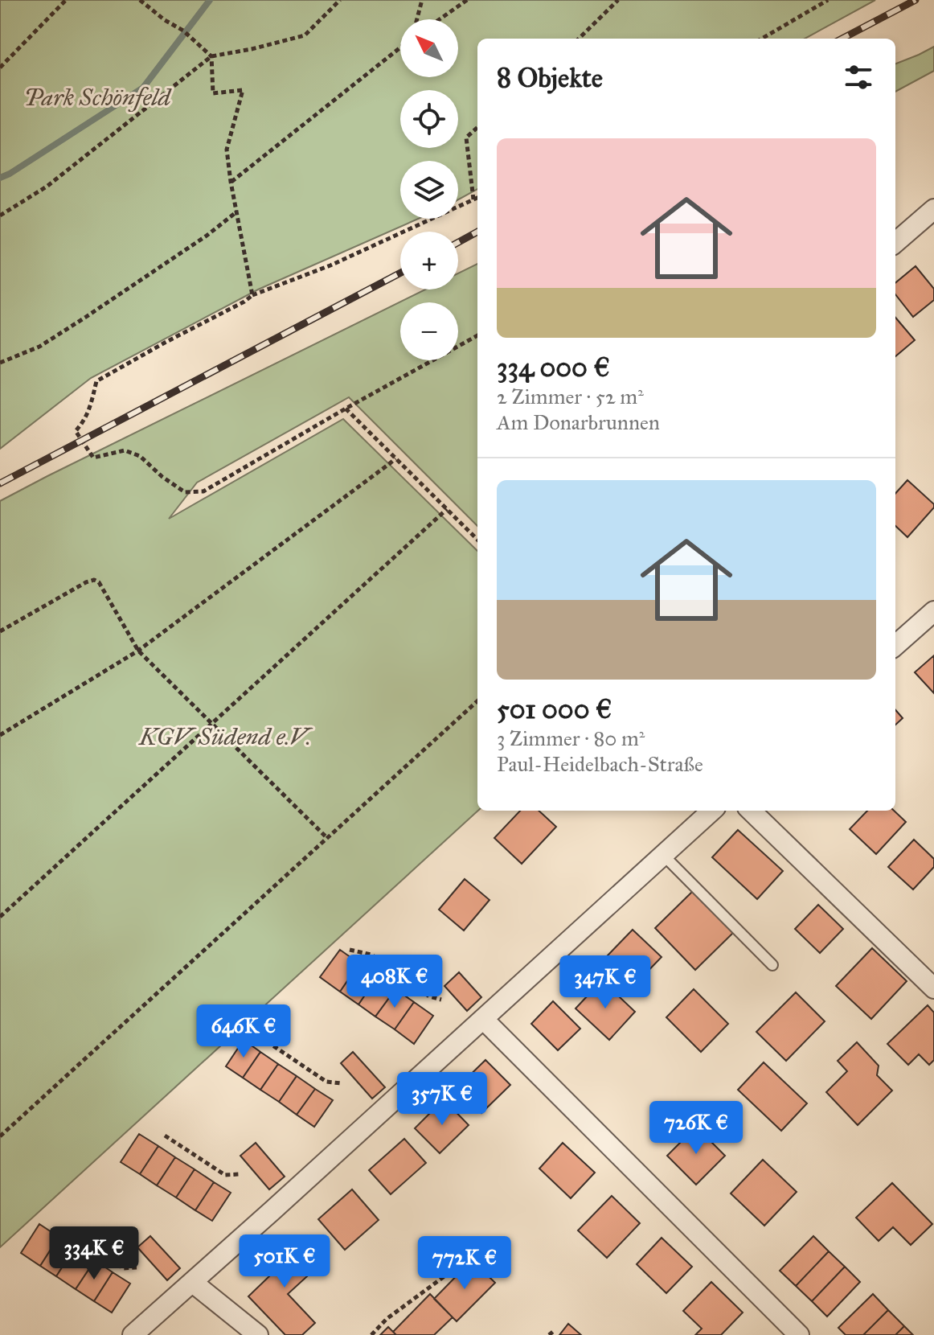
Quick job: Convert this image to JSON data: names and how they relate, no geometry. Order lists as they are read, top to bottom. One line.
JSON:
{"parks":["Park Schönfeld","KGV Südend e.V."],"north":"top left","page":{"map_buttons":["+","−"],"heading":"8 Objekte","list":[{"name":"334 000 €","note":"2 Zimmer · 52 m² · Am Donarbrunnen"},{"name":"501 000 €","note":"3 Zimmer · 80 m² · Paul-Heidelbach-Straße"}],"price":["408K €","347K €","646K €","357K €","726K €","334K €","501K €","772K €"]}}
